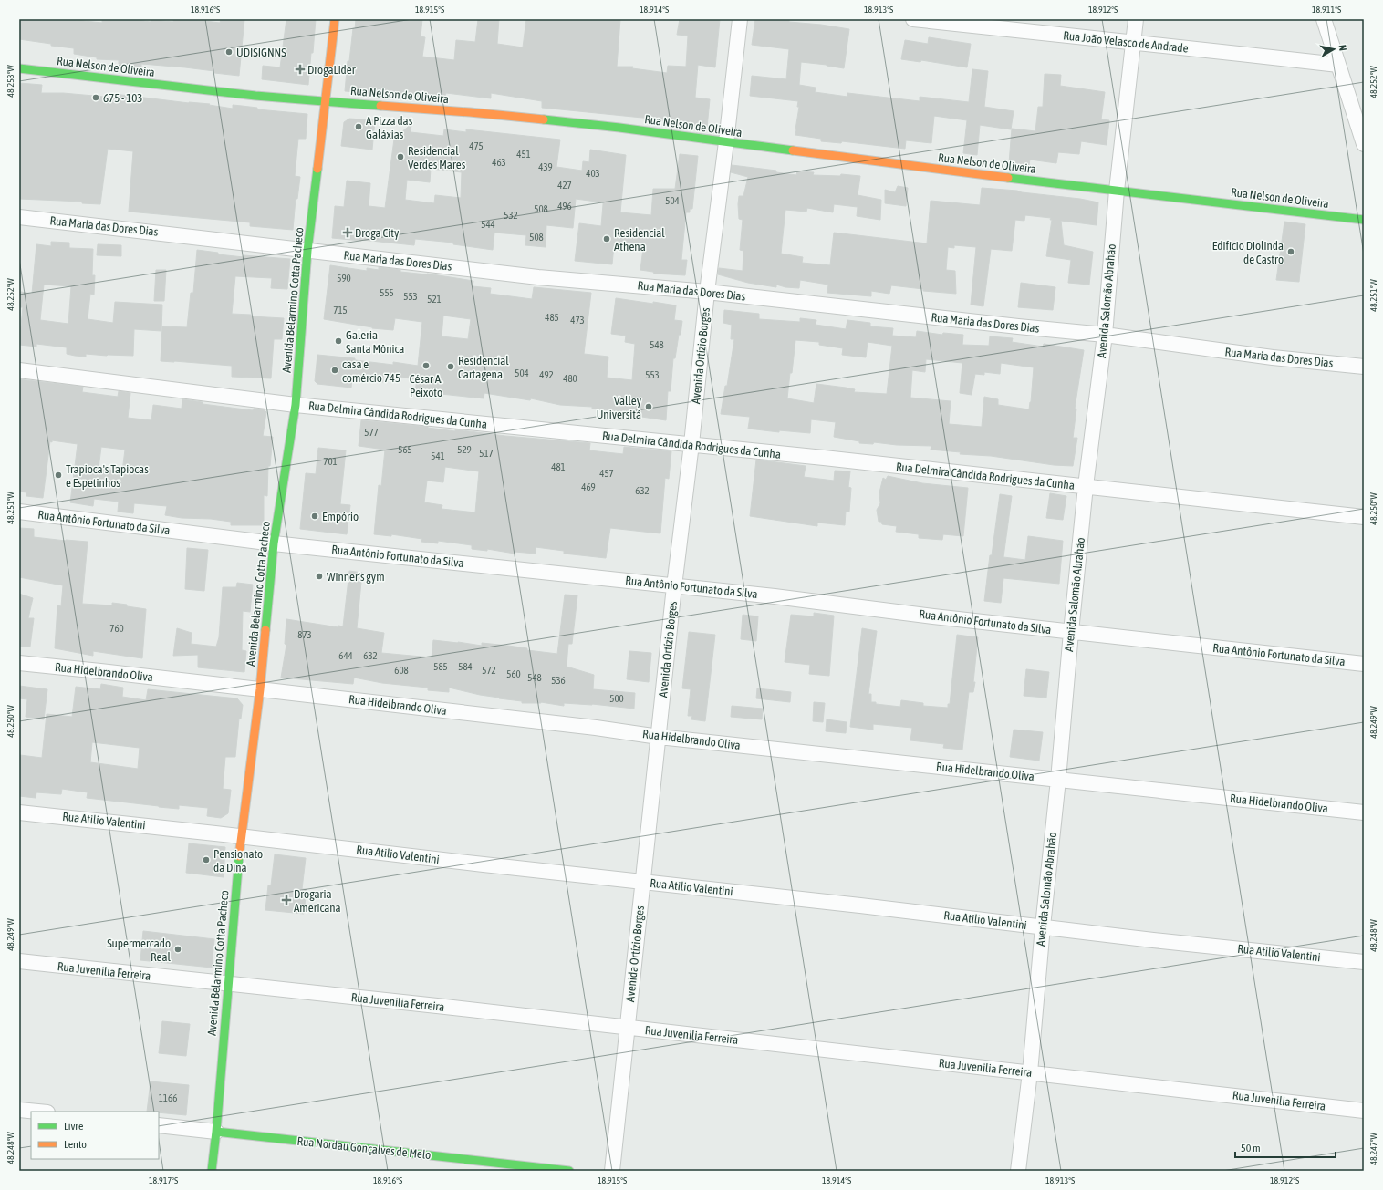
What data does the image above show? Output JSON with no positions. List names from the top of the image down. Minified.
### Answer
{"streets":{"street":["Rua João Velasco de Andrade","Rua Nelson de Oliveira","Rua Maria das Dores Dias","Avenida Belarmino Cotta Pacheco","Avenida Salomão Abrahão","Avenida Ortízio Borges","Rua Delmira Cândida Rodrigues da Cunha","Rua Antônio Fortunato da Silva","Rua Hidelbrando Oliva","Rua Atilio Valentini","Rua Juvenilia Ferreira","Rua Nordau Gonçalves de Melo"]},"crossings":[["Rua João Velasco de Andrade","Avenida Salomão Abrahão"],["Rua Nelson de Oliveira","Avenida Belarmino Cotta Pacheco"],["Rua Nelson de Oliveira","Avenida Salomão Abrahão"],["Rua Nelson de Oliveira","Avenida Ortízio Borges"],["Rua Maria das Dores Dias","Avenida Belarmino Cotta Pacheco"],["Rua Maria das Dores Dias","Avenida Salomão Abrahão"],["Rua Maria das Dores Dias","Avenida Ortízio Borges"],["Avenida Belarmino Cotta Pacheco","Rua Delmira Cândida Rodrigues da Cunha"],["Avenida Belarmino Cotta Pacheco","Rua Antônio Fortunato da Silva"],["Avenida Belarmino Cotta Pacheco","Rua Hidelbrando Oliva"],["Avenida Belarmino Cotta Pacheco","Rua Atilio Valentini"],["Avenida Belarmino Cotta Pacheco","Rua Juvenilia Ferreira"],["Avenida Belarmino Cotta Pacheco","Rua Nordau Gonçalves de Melo"],["Avenida Salomão Abrahão","Rua Delmira Cândida Rodrigues da Cunha"],["Avenida Salomão Abrahão","Rua Antônio Fortunato da Silva"],["Avenida Salomão Abrahão","Rua Hidelbrando Oliva"],["Avenida Salomão Abrahão","Rua Atilio Valentini"],["Avenida Salomão Abrahão","Rua Juvenilia Ferreira"],["Avenida Ortízio Borges","Rua Delmira Cândida Rodrigues da Cunha"],["Avenida Ortízio Borges","Rua Antônio Fortunato da Silva"],["Avenida Ortízio Borges","Rua Hidelbrando Oliva"],["Avenida Ortízio Borges","Rua Atilio Valentini"],["Avenida Ortízio Borges","Rua Juvenilia Ferreira"]],"places":{"other":["UDISIGNNS","675 - 103","A Pizza das Galáxias","Residencial Verdes Mares","Residencial Athena","Edifício Diolinda de Castro","Galeria Santa Mônica","César A. Peixoto","Residencial Cartagena","casa e comércio 745","Valley Universitá","Trapioca's Tapiocas e Espetinhos","Empório","Winner's gym","Pensionato da Diná","Supermercado Real"],"health":["DrogaLider","Droga City","Drogaria Americana"]},"house_numbers":["475","451","463","439","403","427","504","496","508","532","544","508","590","555","553","521","715","485","473","548","504","492","553","480","577","565","529","517","541","701","481","457","469","632","760","873","644","632","585","584","608","572","560","548","536","500","1166"],"legend":["Livre","Lento"],"scale_bar":"50 m","north":"right","coordinates":["18.916°S","18.915°S","18.914°S","18.913°S","18.912°S","18.911°S","48.253°W","48.252°W","48.251°W","48.250°W","48.249°W","48.248°W","48.247°W","18.917°S"]}
